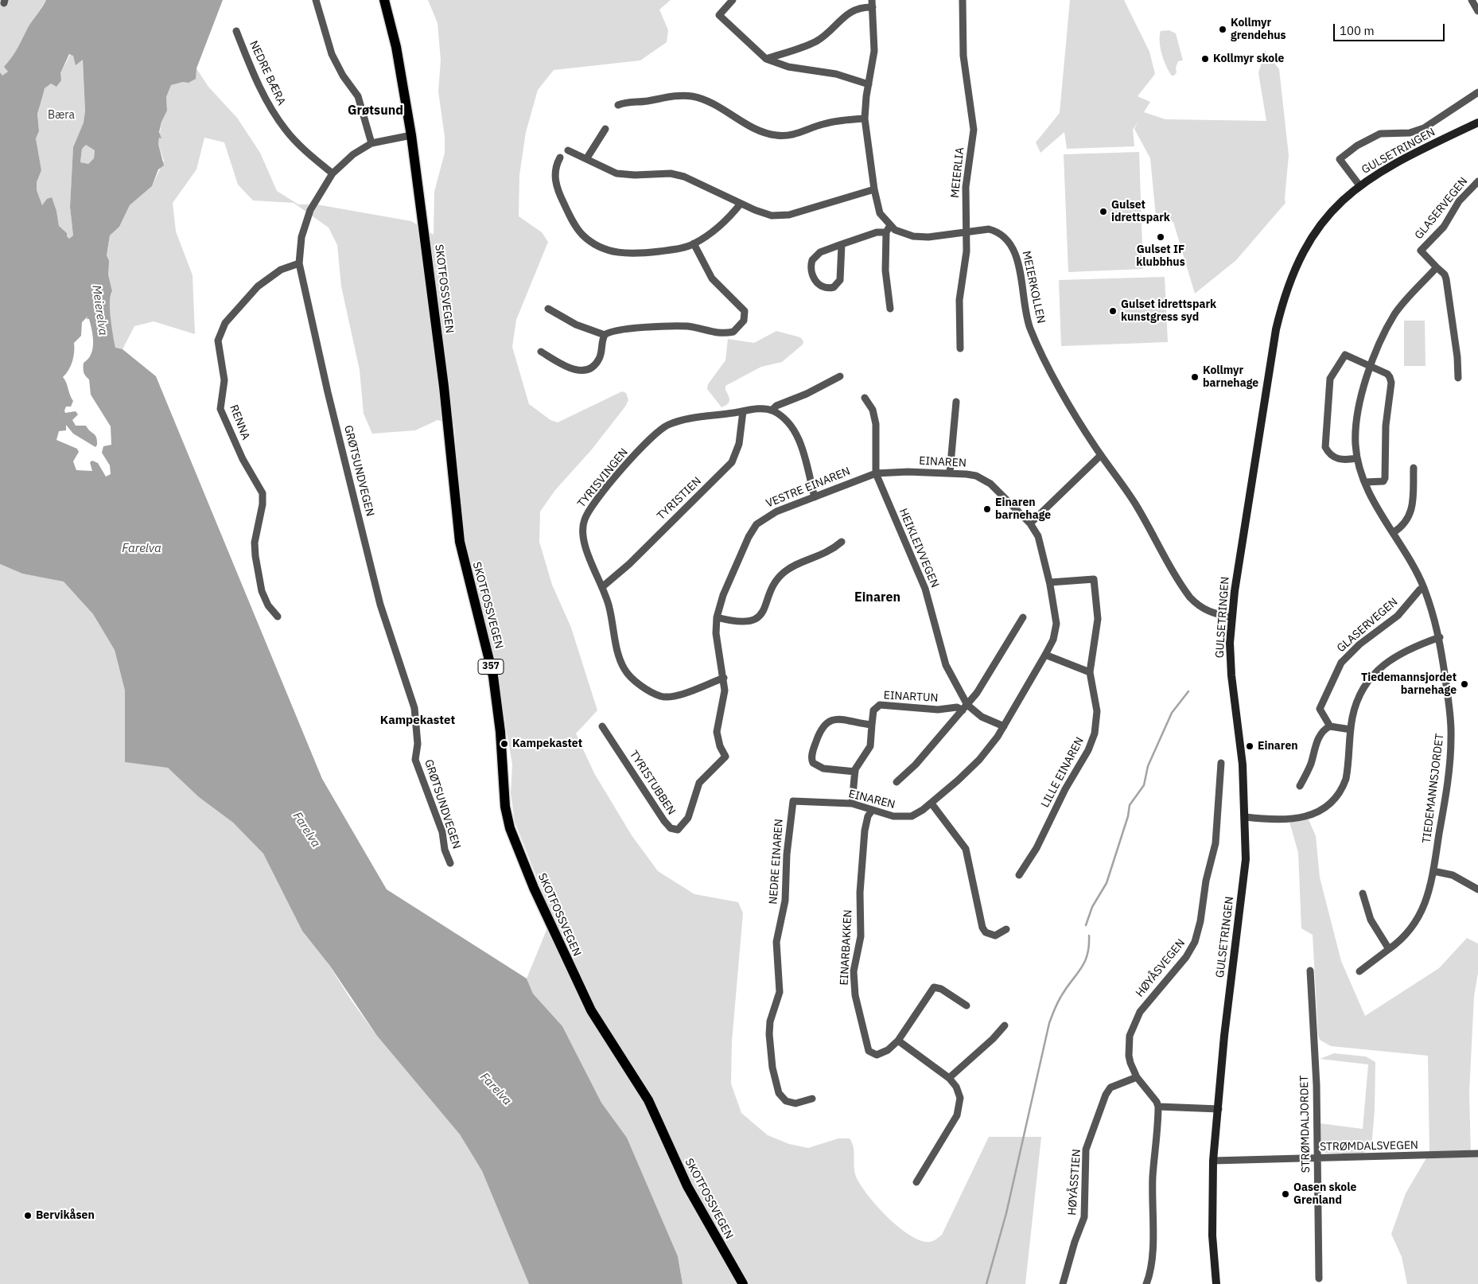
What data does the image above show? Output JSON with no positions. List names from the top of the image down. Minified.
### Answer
{"streets":{"main road":["SKOTFOSSVEGEN","357"],"street":["NEDRE BÆRA","GULSETRINGEN","MEIERLIA","GLASERVEGEN","MEIERKOLLEN","RENNA","EINAREN","GRØTSUNDVEGEN","TYRISVINGEN","VESTRE EINAREN","TYRISTIEN","HEIKLEIVVEGEN","EINARTUN","LILLE EINAREN","TYRISTUBBEN","TIEDEMANNSJORDET","NEDRE EINAREN","EINARBAKKEN","HØYÅSVEGEN","STRØMDALJORDET","STRØMDALSVEGEN","HØYÅSSTIEN"]},"crossings":[["NEDRE BÆRA","GRØTSUNDVEGEN"],["GULSETRINGEN","MEIERKOLLEN"],["GULSETRINGEN","STRØMDALSVEGEN"],["MEIERLIA","MEIERKOLLEN"],["SKOTFOSSVEGEN","GRØTSUNDVEGEN"],["RENNA","GRØTSUNDVEGEN"],["EINAREN","VESTRE EINAREN"],["EINAREN","HEIKLEIVVEGEN"],["EINAREN","EINARTUN"],["EINAREN","LILLE EINAREN"],["EINAREN","NEDRE EINAREN"],["EINAREN","EINARBAKKEN"],["TYRISVINGEN","VESTRE EINAREN"],["TYRISVINGEN","TYRISTIEN"],["VESTRE EINAREN","HEIKLEIVVEGEN"],["VESTRE EINAREN","TYRISTUBBEN"],["HEIKLEIVVEGEN","EINARTUN"],["HØYÅSVEGEN","HØYÅSSTIEN"],["STRØMDALJORDET","STRØMDALSVEGEN"]],"districts":["Grøtsund","Einaren","Kampekastet"],"water":["Meierelva","Farelva"],"parks":["Bæra"],"places":["Kollmyr grendehus","Kollmyr skole","Gulset idrettspark","Gulset IF klubbhus","Gulset idrettspark kunstgress syd","Kollmyr barnehage","Einaren barnehage","Tiedemannsjordet barnehage","Kampekastet","Einaren","Oasen skole Grenland","Bervikåsen"],"scale_bar":"100 m"}
